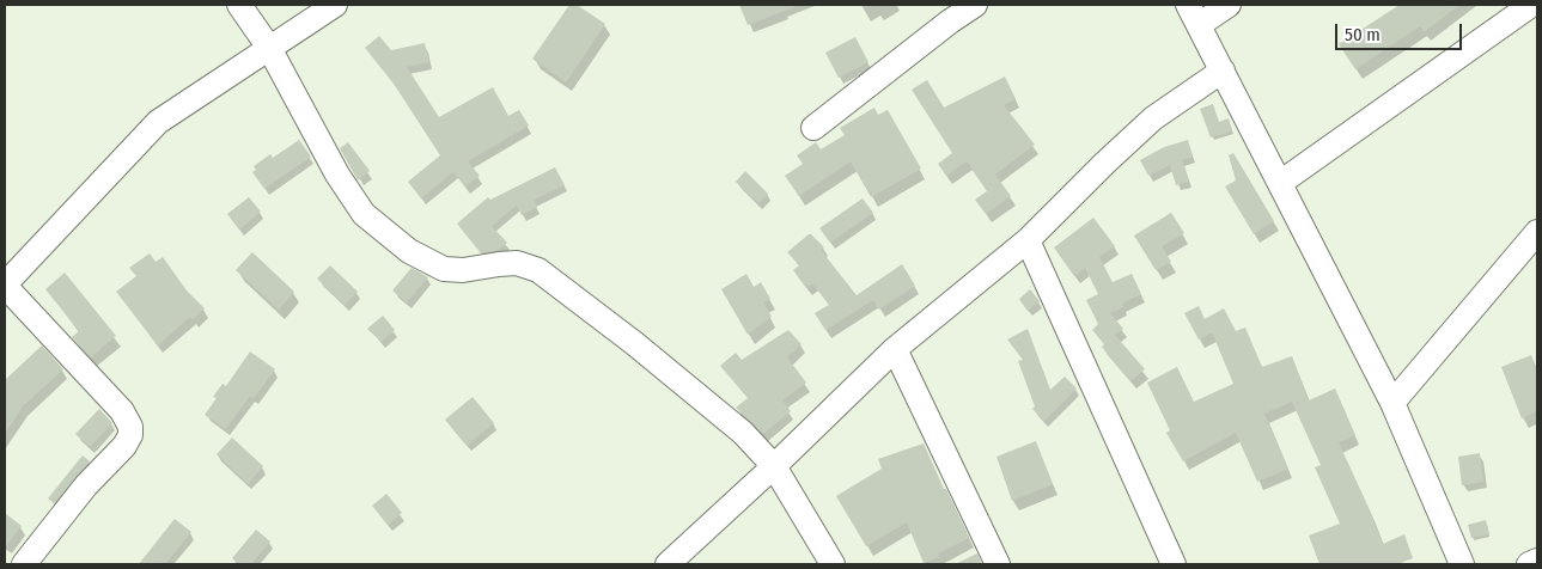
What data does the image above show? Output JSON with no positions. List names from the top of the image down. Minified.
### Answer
{"scale_bar":"50 m"}
